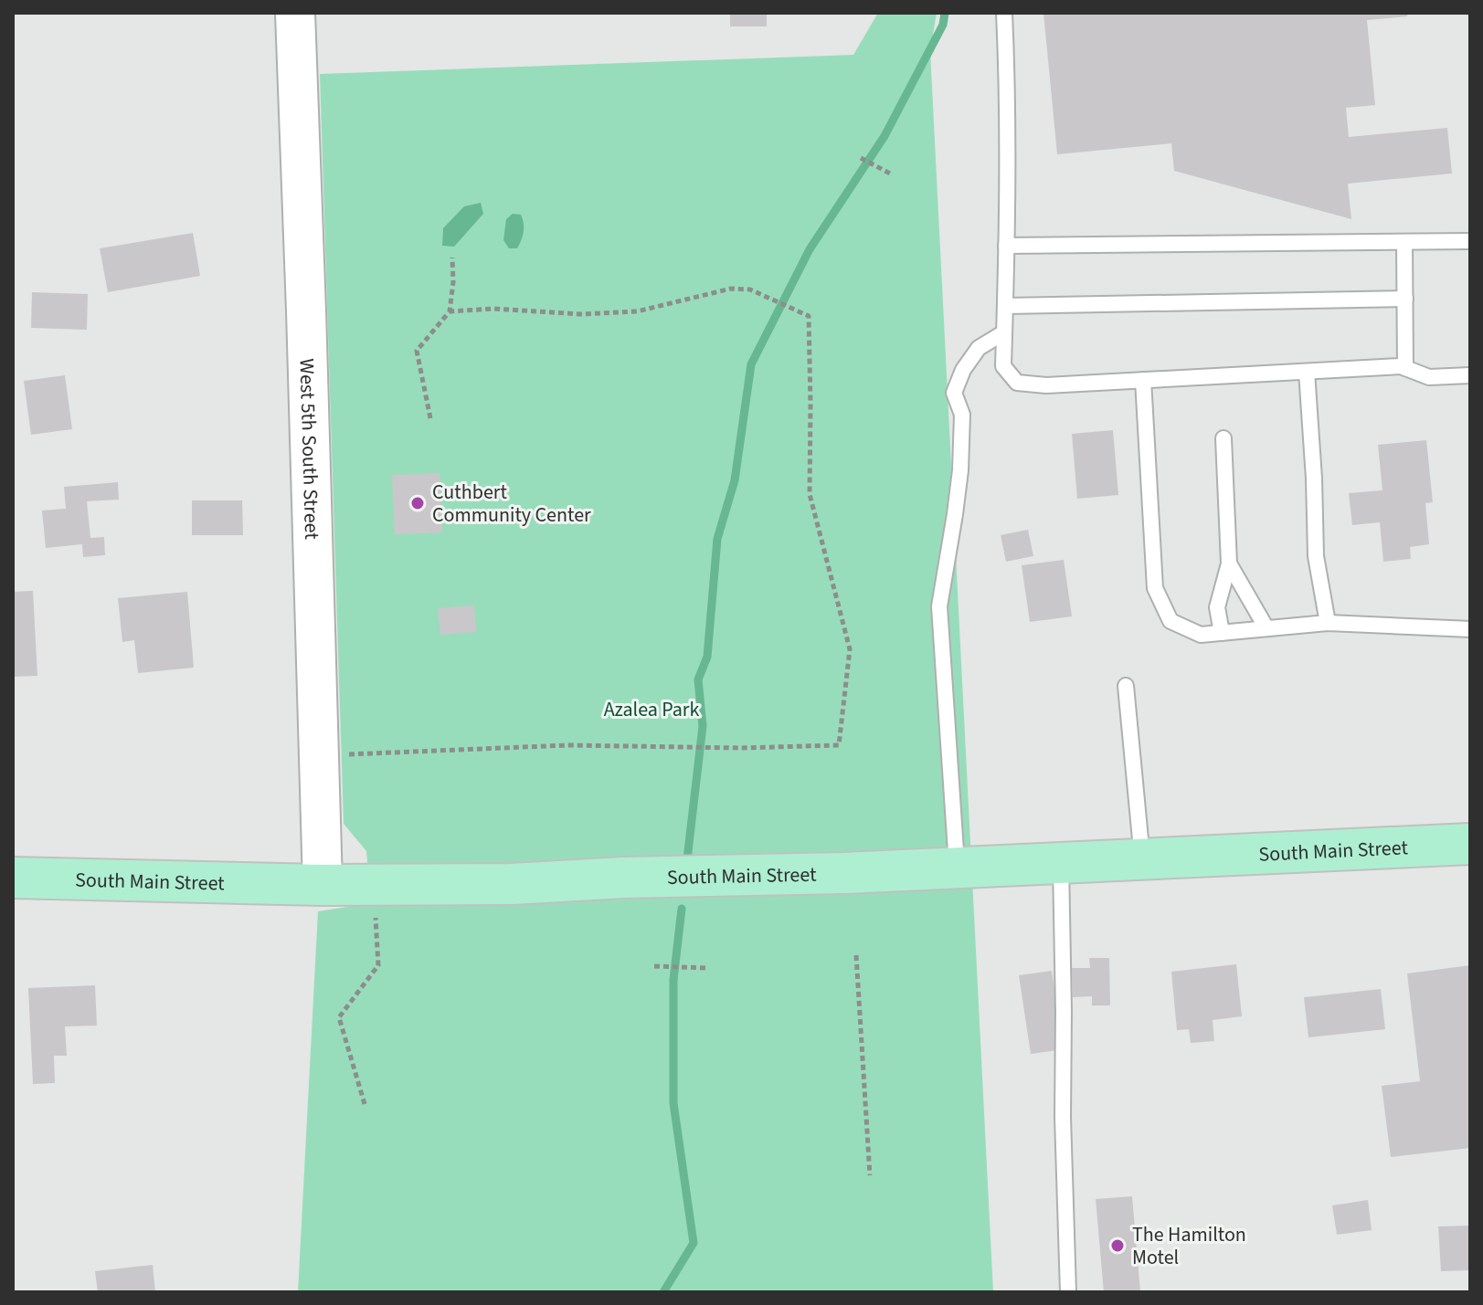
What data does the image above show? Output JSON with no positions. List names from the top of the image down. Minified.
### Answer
{"streets":{"main road":["South Main Street"],"street":["West 5th South Street"]},"crossings":[["West 5th South Street","South Main Street"]],"parks":["Azalea Park"],"places":["Cuthbert Community Center","The Hamilton Motel"]}
